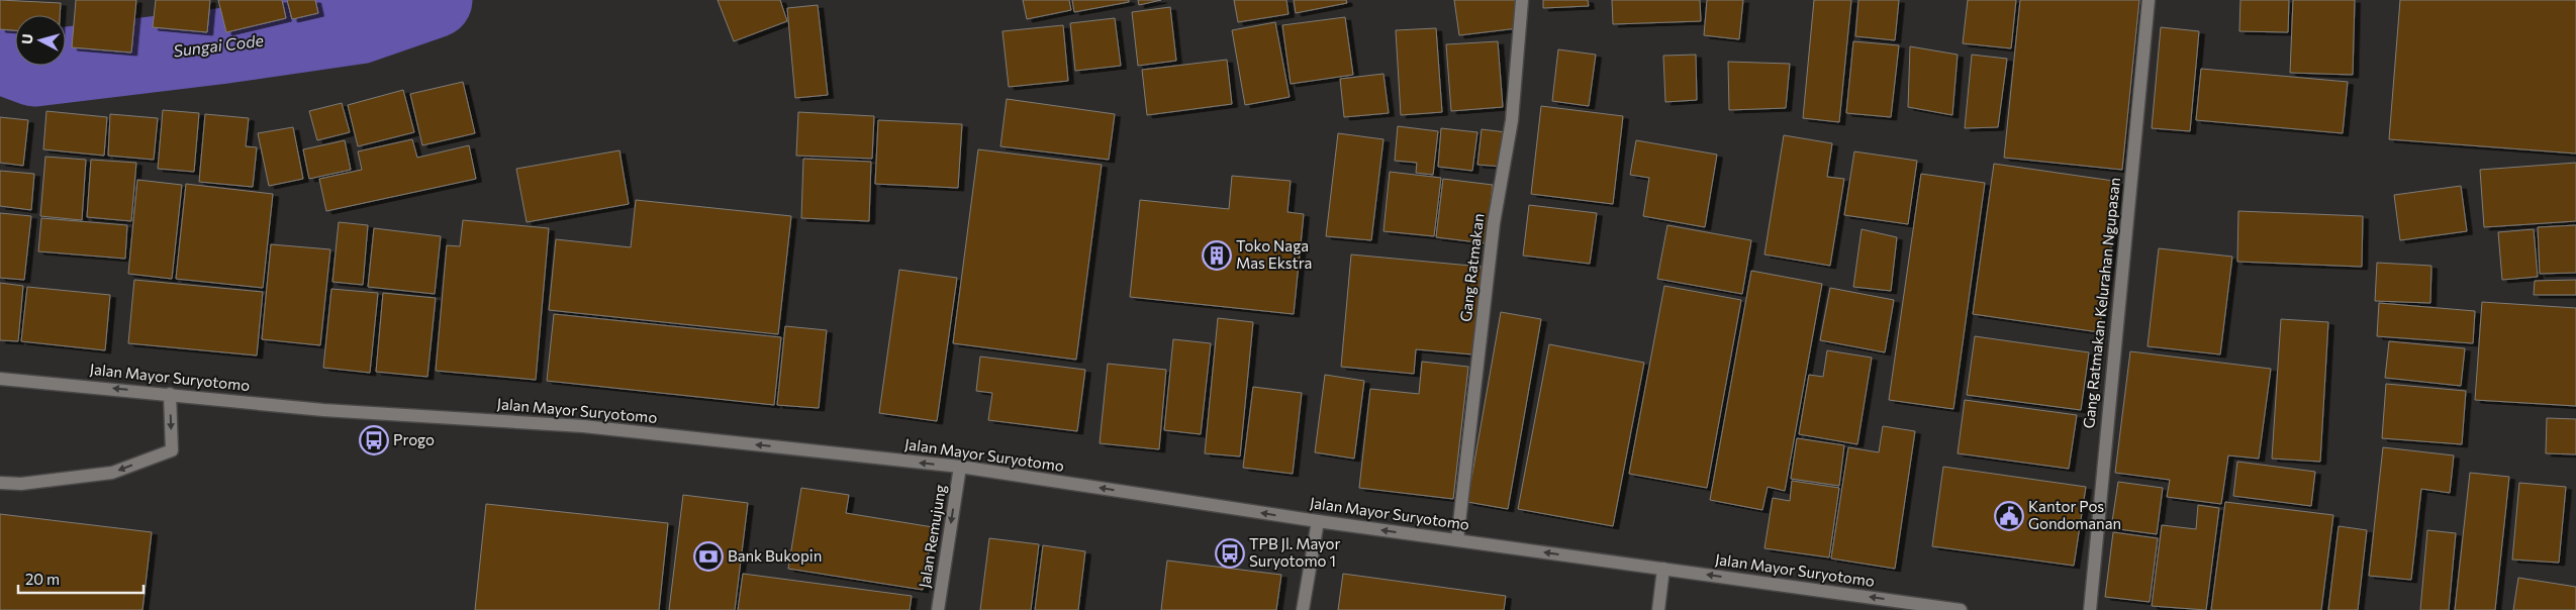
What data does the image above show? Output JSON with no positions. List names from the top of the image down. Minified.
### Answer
{"streets":{"main road":["Gang Ratmakan","Gang Ratmakan Kelurahan Ngupasan","Jalan Mayor Suryotomo","Jalan Remujung"]},"crossings":[["Gang Ratmakan","Jalan Mayor Suryotomo"],["Jalan Mayor Suryotomo","Jalan Remujung"]],"one_way":["Jalan Mayor Suryotomo","Jalan Remujung"],"water":["Sungai Code"],"places":{"building":["Toko Naga Mas Ekstra"],"bus stop":["Progo","TPB Jl. Mayor Suryotomo 1"],"public building":["Kantor Pos Gondomanan"],"bank":["Bank Bukopin"]},"scale_bar":"20 m","north":"left"}
